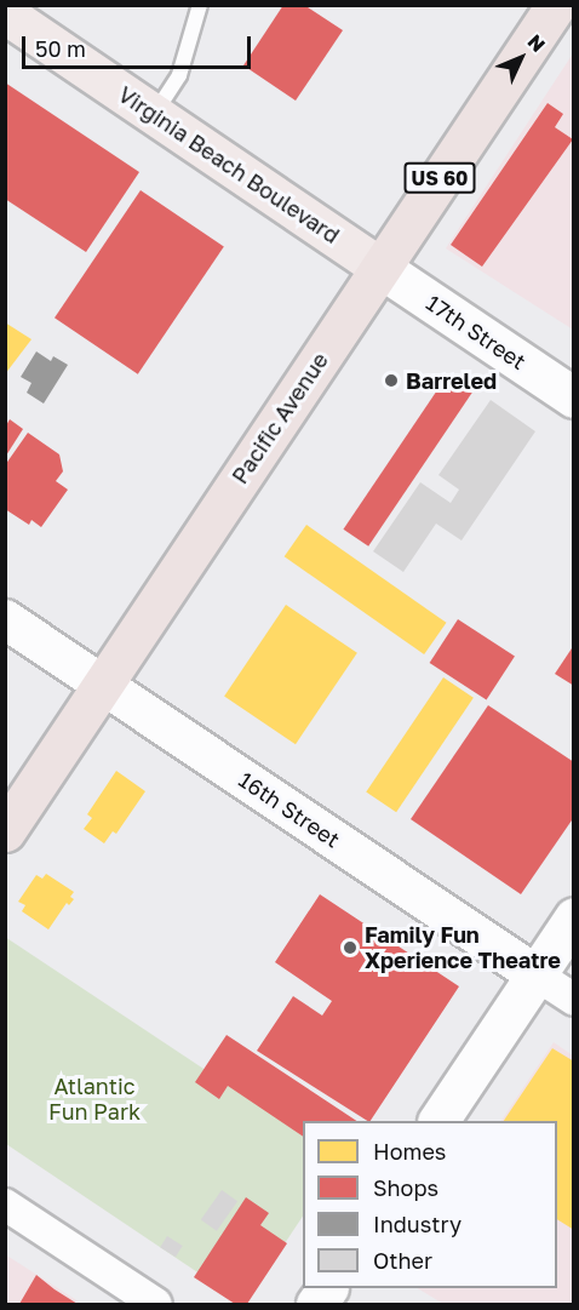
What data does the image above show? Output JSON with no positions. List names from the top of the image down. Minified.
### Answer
{"streets":{"highway":["US 60","Pacific Avenue"],"main road":["Virginia Beach Boulevard","17th Street"],"street":["16th Street"]},"crossings":[["Virginia Beach Boulevard","17th Street"],["Virginia Beach Boulevard","Pacific Avenue"],["17th Street","Pacific Avenue"],["Pacific Avenue","16th Street"]],"parks":["Atlantic Fun Park"],"places":["Barreled","Family Fun Xperience Theatre"],"legend":["Homes","Shops","Industry","Other"],"scale_bar":"50 m","north":"top right"}
